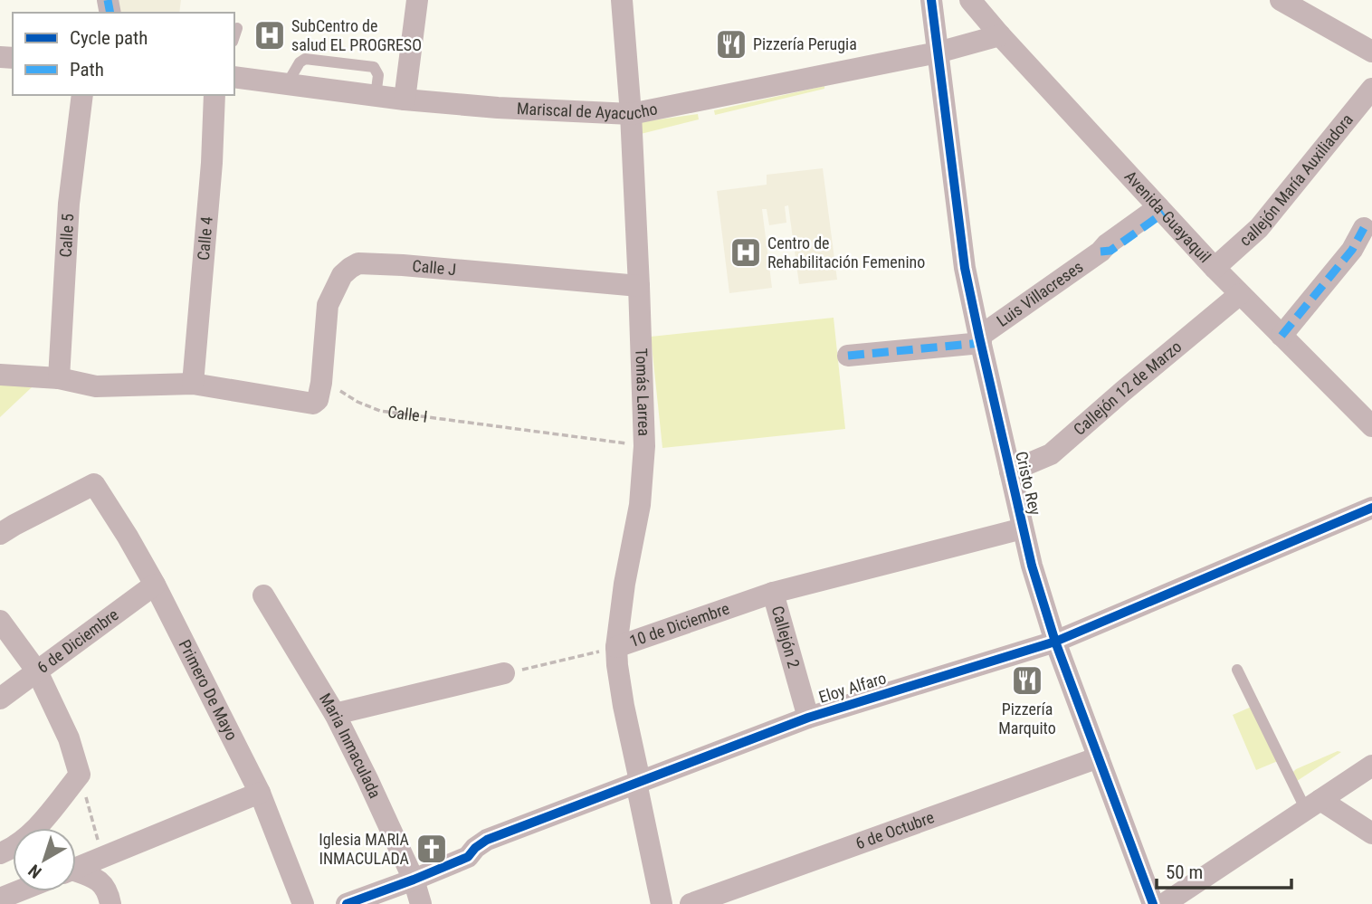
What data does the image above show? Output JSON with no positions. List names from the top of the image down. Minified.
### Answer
{"streets":{"street":["Mariscal de Ayacucho","callejón María Auxiliadora","Avenida Guayaquil","Calle 5","Calle 4","Calle J","Luis Villacreses","Callejón 12 de Marzo","Tomás Larrea","Cristo Rey","10 de Diciembre","Callejón 2","6 de Diciembre","Eloy Alfaro","Primero De Mayo","Maria Inmaculada","6 de Octubre"],"path":["Calle I"]},"crossings":[["Mariscal de Ayacucho","Avenida Guayaquil"],["Mariscal de Ayacucho","Tomás Larrea"],["Mariscal de Ayacucho","Cristo Rey"],["callejón María Auxiliadora","Avenida Guayaquil"],["Avenida Guayaquil","Luis Villacreses"],["Avenida Guayaquil","Callejón 12 de Marzo"],["Calle J","Tomás Larrea"],["Calle J","Calle I"],["Luis Villacreses","Cristo Rey"],["Callejón 12 de Marzo","Cristo Rey"],["Tomás Larrea","Calle I"],["Tomás Larrea","10 de Diciembre"],["Tomás Larrea","Eloy Alfaro"],["Cristo Rey","10 de Diciembre"],["Cristo Rey","Eloy Alfaro"],["Cristo Rey","6 de Octubre"],["10 de Diciembre","Callejón 2"],["Callejón 2","Eloy Alfaro"],["6 de Diciembre","Primero De Mayo"],["Eloy Alfaro","Maria Inmaculada"]],"places":{"hospital":["SubCentro de salud EL PROGRESO","Centro de Rehabilitación Femenino"],"restaurant":["Pizzería Perugia","Pizzería Marquito"],"church":["Iglesia MARIA INMACULADA"]},"legend":["Cycle path","Path"],"scale_bar":"50 m","north":"bottom left"}
